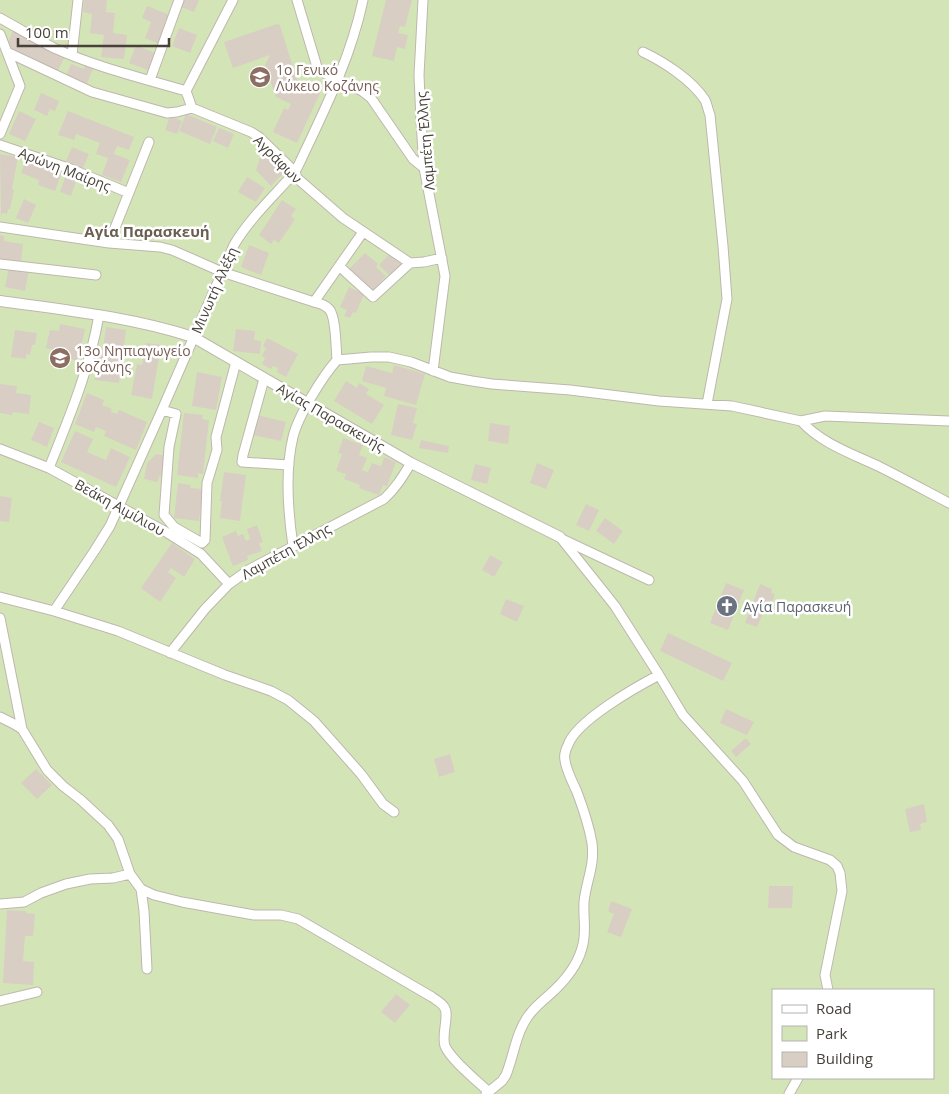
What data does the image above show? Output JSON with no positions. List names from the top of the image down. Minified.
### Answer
{"streets":{"street":["Λαμπέτη Έλλης","Αγράφων","Αρώνη Μαίρης","Μινωτή Αλέξη","Αγίας Παρασκευής","Βεάκη Αιμίλιου"]},"crossings":[["Λαμπέτη Έλλης","Αγίας Παρασκευής"],["Λαμπέτη Έλλης","Βεάκη Αιμίλιου"],["Αγράφων","Μινωτή Αλέξη"],["Μινωτή Αλέξη","Αγίας Παρασκευής"],["Μινωτή Αλέξη","Βεάκη Αιμίλιου"]],"districts":["Αγία Παρασκευή"],"places":{"school or university":["1ο Γενικό Λύκειο Κοζάνης","13ο Νηπιαγωγείο Κοζάνης"],"church":["Αγία Παρασκευή"]},"legend":["Road","Park","Building"],"scale_bar":"100 m"}
